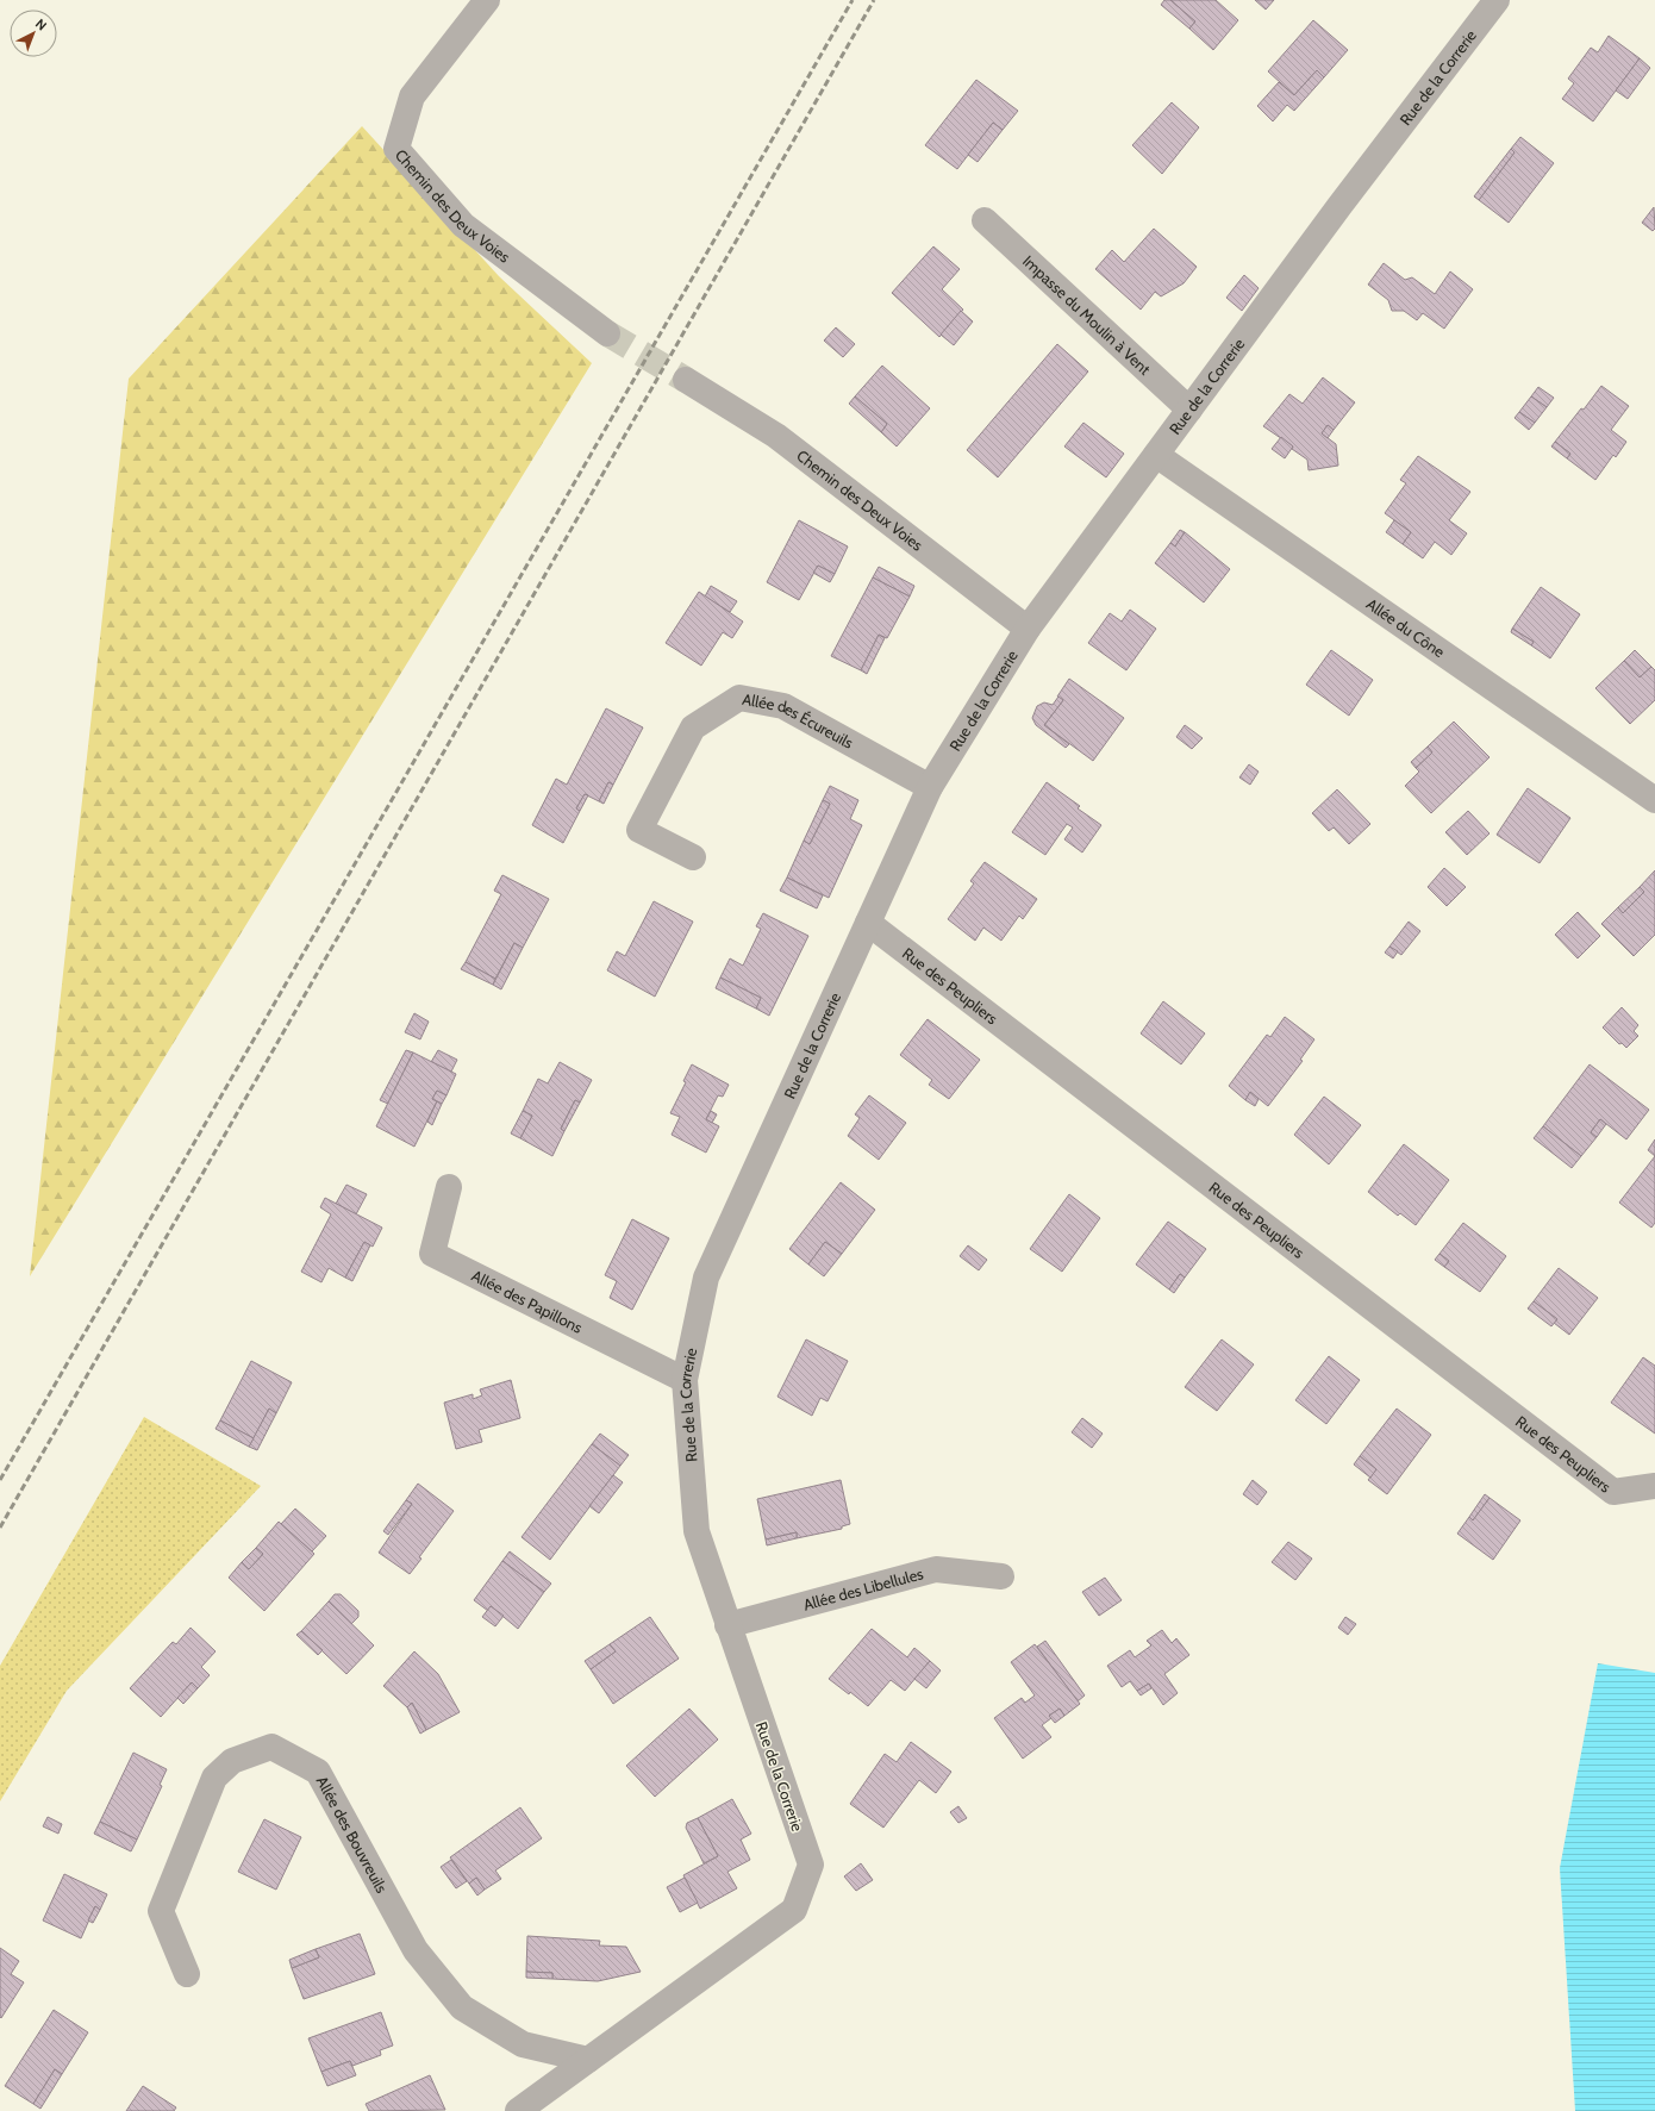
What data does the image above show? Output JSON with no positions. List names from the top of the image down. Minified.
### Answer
{"streets":{"street":["Rue de la Correrie","Chemin des Deux Voies","Impasse du Moulin à Vent","Allée du Cône","Allée des Écureuils","Rue des Peupliers","Allée des Papillons","Allée des Libellules","Allée des Bouvreuils"]},"crossings":[["Rue de la Correrie","Chemin des Deux Voies"],["Rue de la Correrie","Impasse du Moulin à Vent"],["Rue de la Correrie","Allée du Cône"],["Rue de la Correrie","Allée des Écureuils"],["Rue de la Correrie","Rue des Peupliers"],["Rue de la Correrie","Allée des Papillons"],["Rue de la Correrie","Allée des Libellules"],["Rue de la Correrie","Allée des Bouvreuils"]],"north":"top right"}
